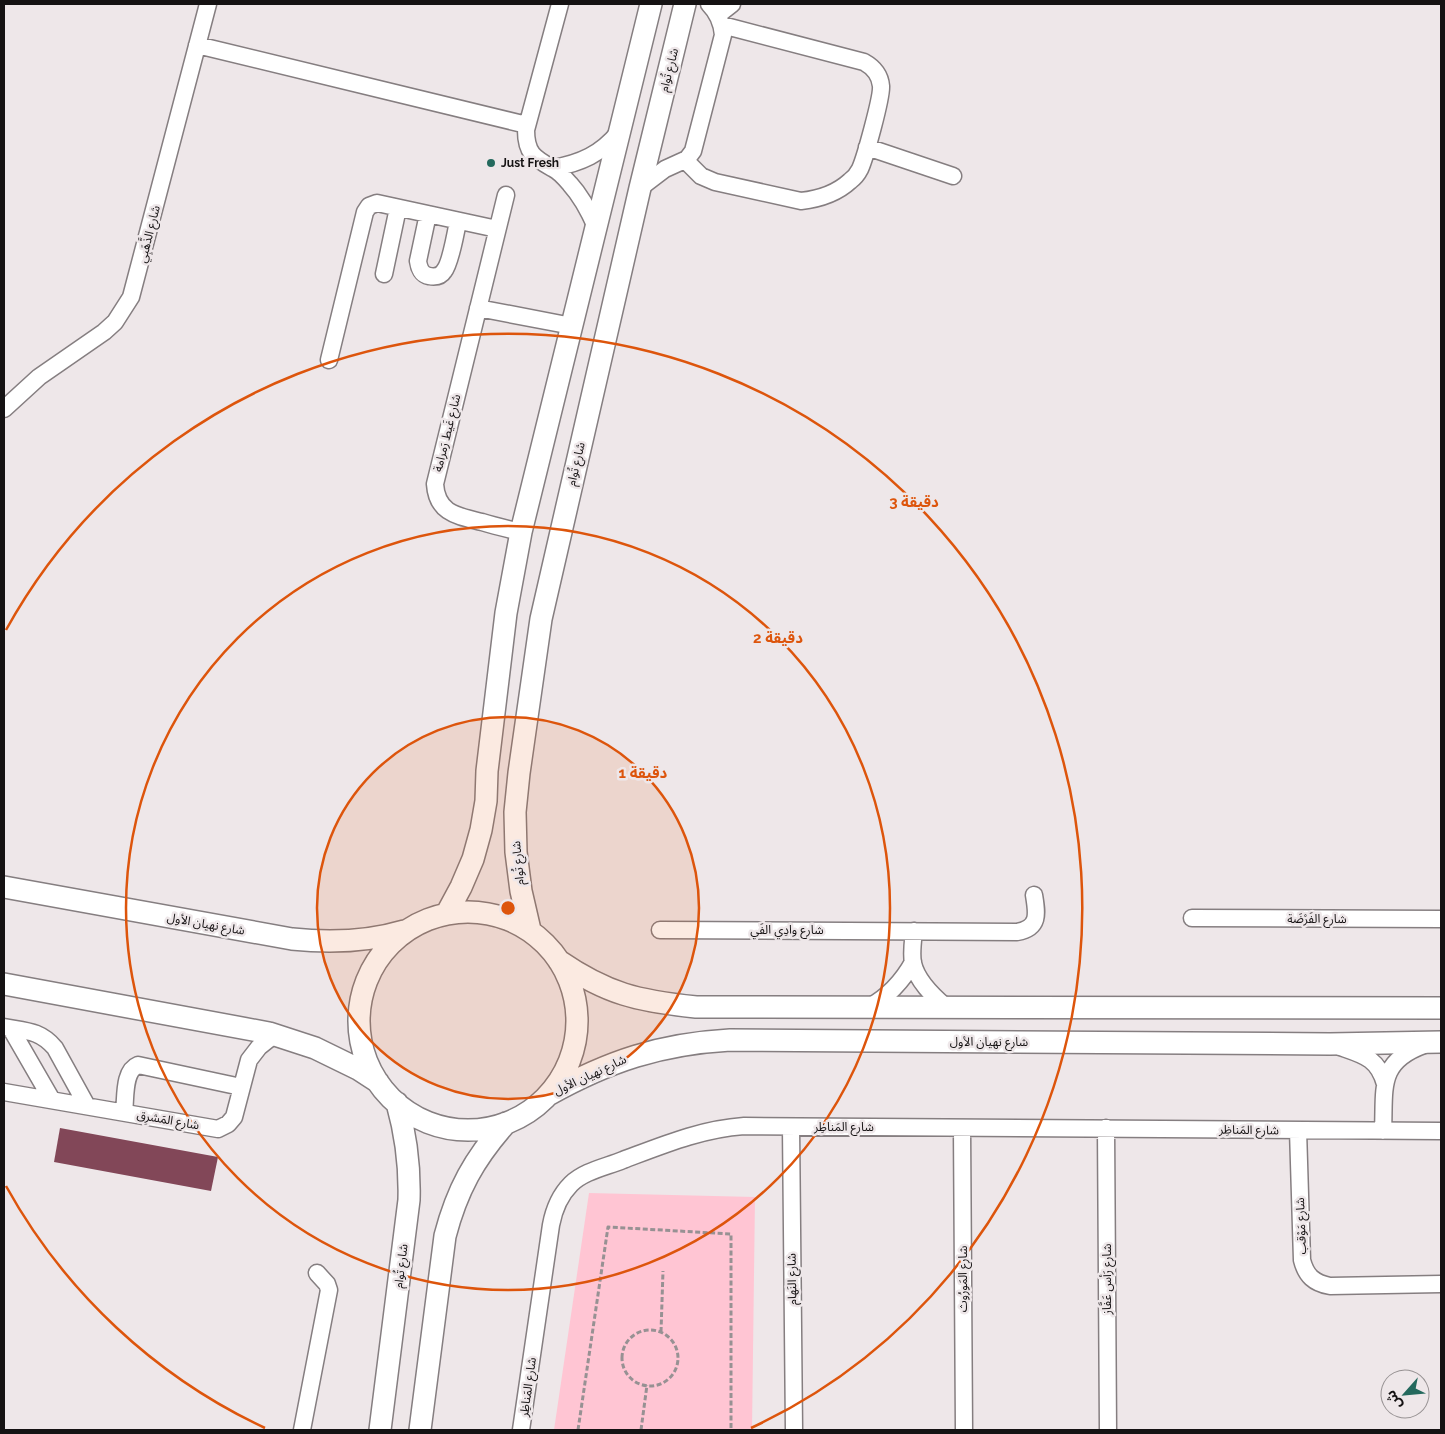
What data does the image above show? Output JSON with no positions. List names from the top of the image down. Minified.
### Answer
{"streets":{"main road":["شارع تُوام","شارع نهيان الأول"],"street":["شارع الذَّهَبِي","شارع غَيط رَمرامة","شارع الفَرْضَة","شارع وادِي الفَي","شارع المَشرِق","شارع المَناظِر","شارع مَوْقب","شارع النَهام","شارع المَورُوث","شارع رَأس عَفَّاز"]},"crossings":[["شارع المَناظِر","شارع مَوْقب"],["شارع المَناظِر","شارع النَهام"],["شارع المَناظِر","شارع المَورُوث"],["شارع المَناظِر","شارع رَأس عَفَّاز"]],"places":["Just Fresh"],"north":"bottom left","rings":["3 دقيقة","2 دقيقة","1 دقيقة"]}
